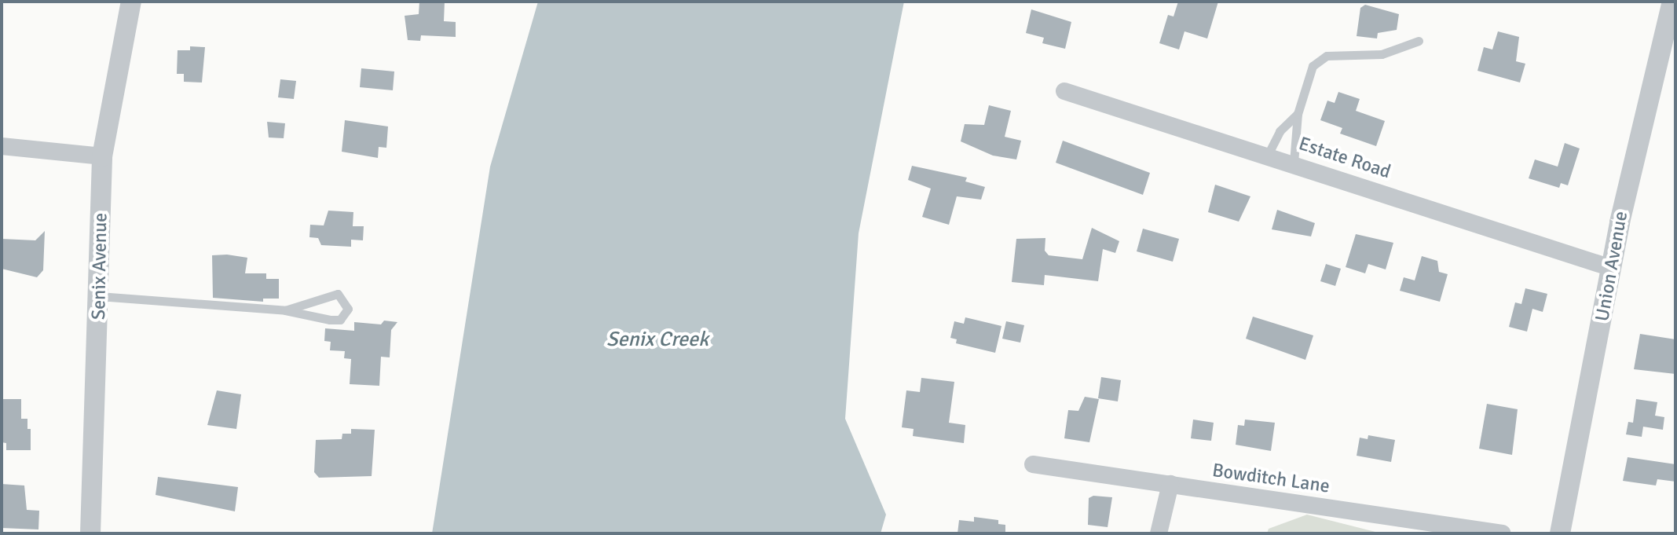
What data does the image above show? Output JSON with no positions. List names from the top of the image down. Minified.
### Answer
{"streets":{"street":["Estate Road","Senix Avenue","Union Avenue","Bowditch Lane"]},"crossings":[["Estate Road","Union Avenue"]],"water":["Senix Creek"]}
